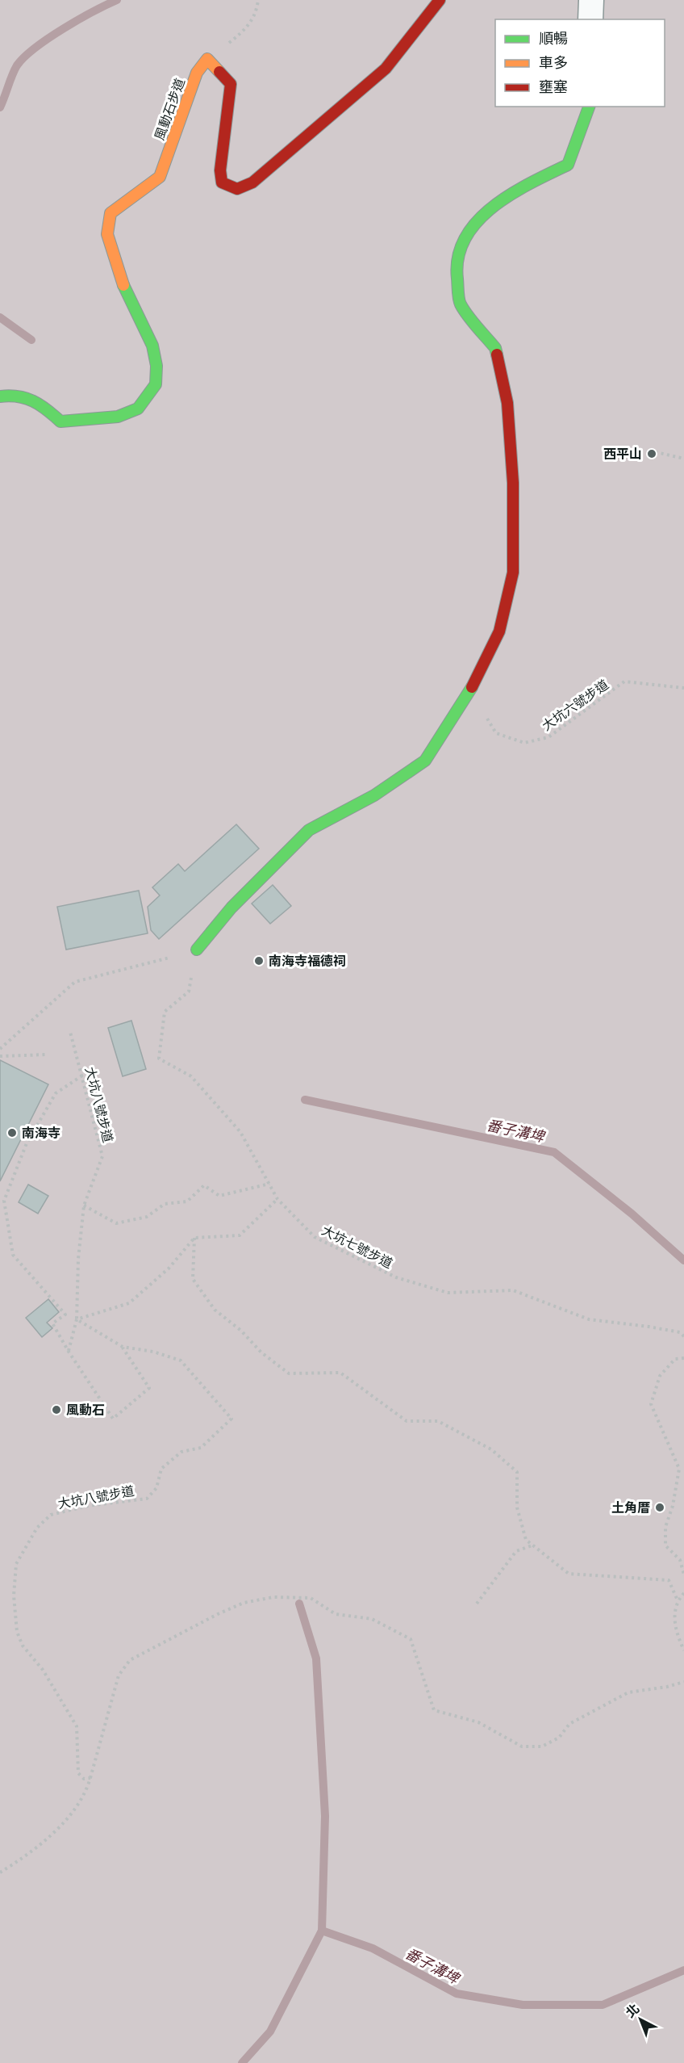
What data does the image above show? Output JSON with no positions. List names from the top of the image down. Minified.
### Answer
{"streets":{"street":["風動石步道"],"path":["大坑六號步道","大坑八號步道","大坑七號步道"]},"water":["番子溝埤"],"places":["西平山","南海寺福德祠","南海寺","風動石","土角厝"],"legend":["順暢","車多","壅塞"],"north":"top left"}
